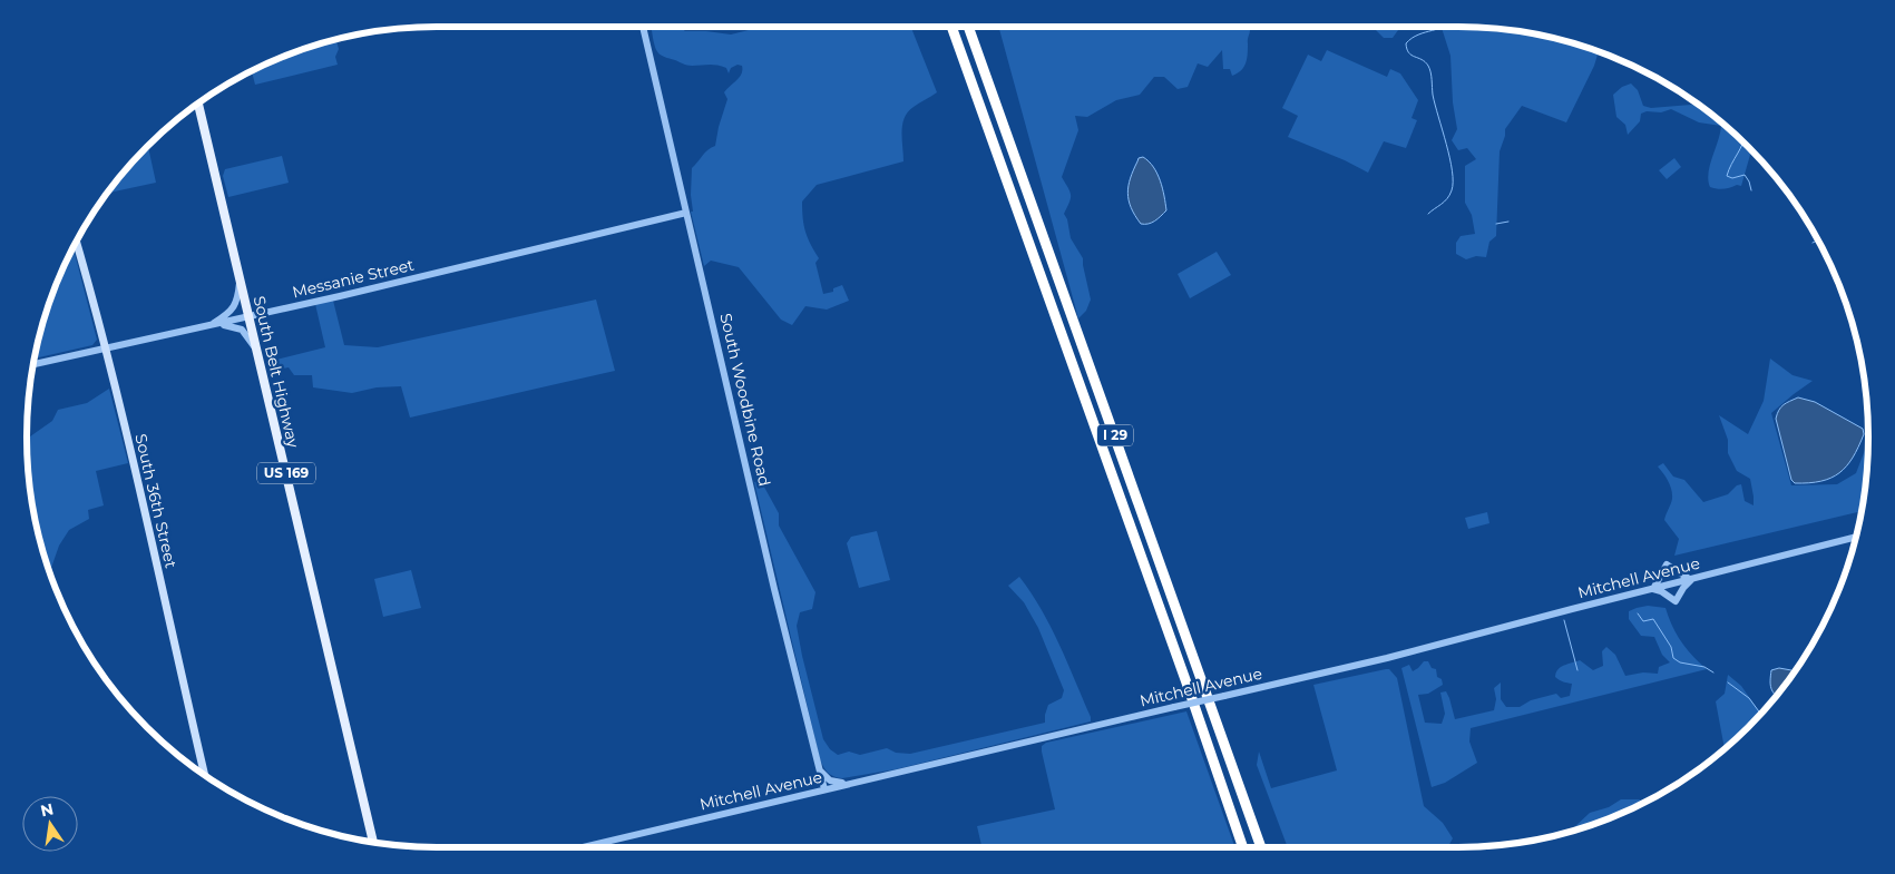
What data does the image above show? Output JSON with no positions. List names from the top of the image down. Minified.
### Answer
{"streets":{"highway":["I 29"],"main road":["South Belt Highway","US 169","South 36th Street"],"street":["Messanie Street","South Woodbine Road","Mitchell Avenue"]},"crossings":[["Messanie Street","South Belt Highway"],["Messanie Street","South Woodbine Road"],["Messanie Street","South 36th Street"],["South Woodbine Road","Mitchell Avenue"]],"north":"top"}
